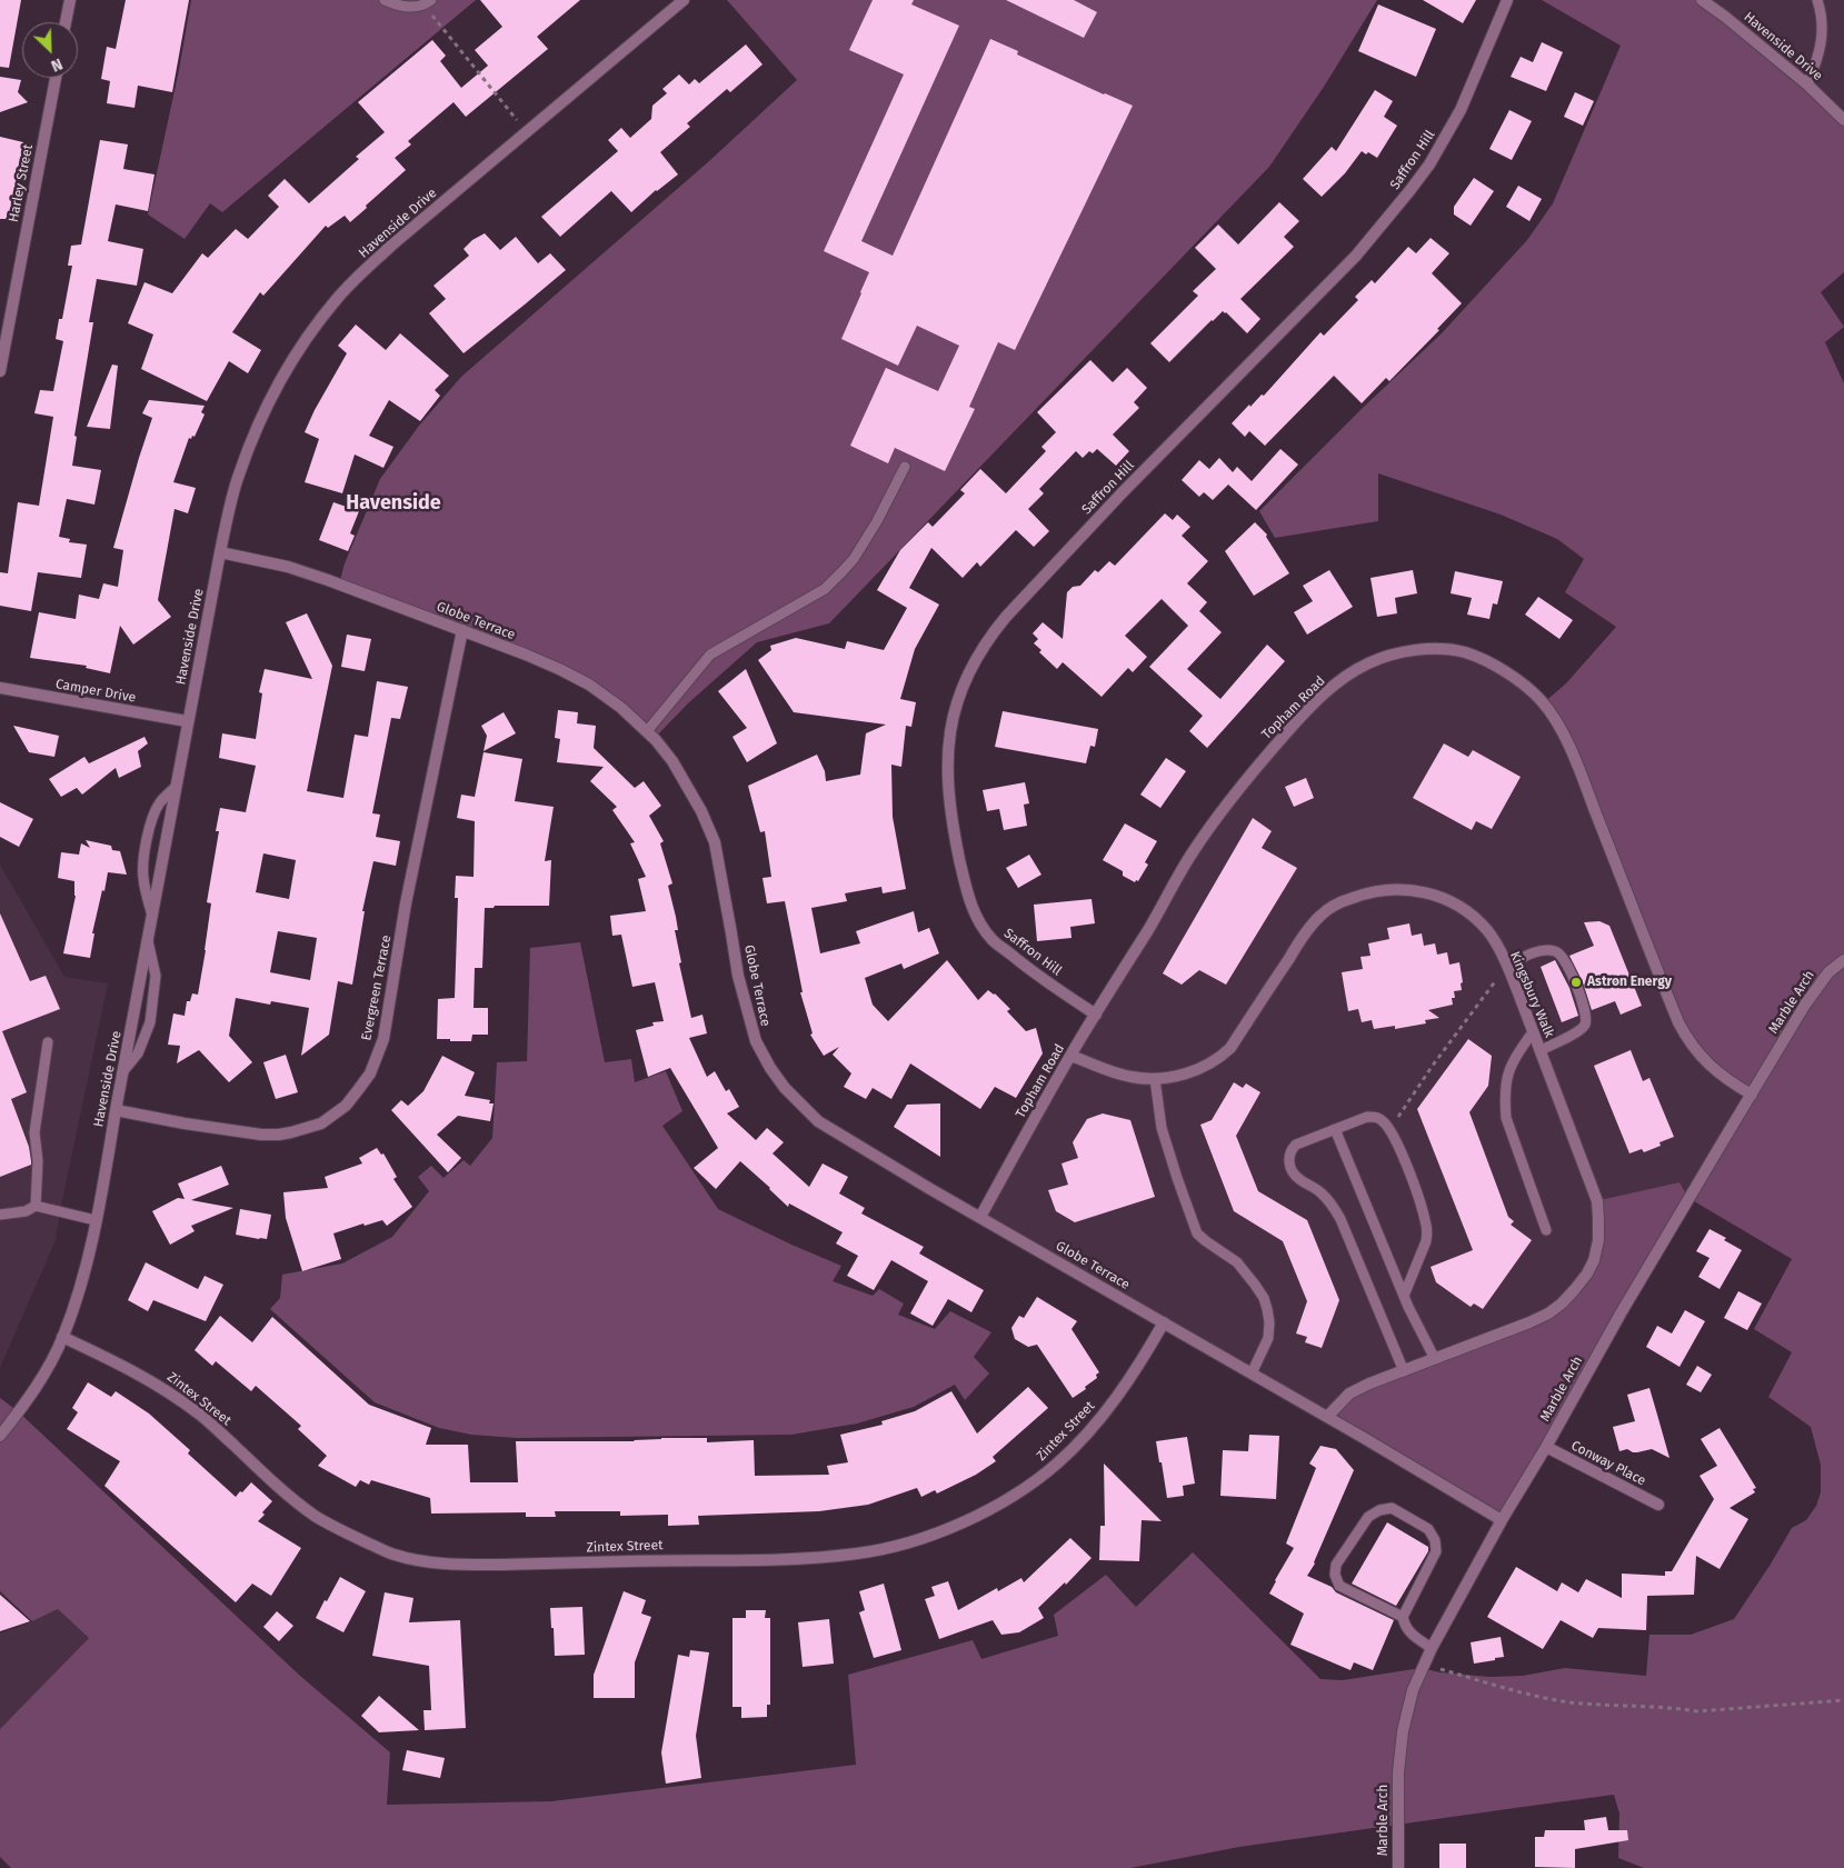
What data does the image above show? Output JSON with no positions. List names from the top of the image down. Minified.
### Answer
{"streets":{"street":["Havenside Drive","Saffron Hill","Harley Street","Globe Terrace","Camper Drive","Topham Road","Evergreen Terrace","Kingsbury Walk","Marble Arch","Zintex Street","Conway Place"]},"crossings":[["Havenside Drive","Globe Terrace"],["Havenside Drive","Camper Drive"],["Havenside Drive","Evergreen Terrace"],["Havenside Drive","Zintex Street"],["Saffron Hill","Topham Road"],["Globe Terrace","Topham Road"],["Globe Terrace","Evergreen Terrace"],["Globe Terrace","Kingsbury Walk"],["Globe Terrace","Marble Arch"],["Globe Terrace","Zintex Street"],["Topham Road","Kingsbury Walk"],["Topham Road","Marble Arch"],["Marble Arch","Conway Place"]],"districts":["Havenside"],"places":["Astron Energy"],"north":"bottom right"}
